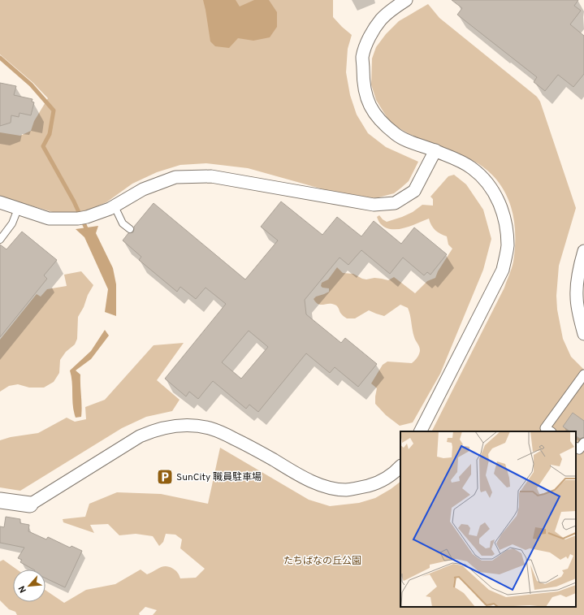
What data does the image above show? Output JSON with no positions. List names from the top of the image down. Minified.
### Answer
{"parks":["たちばなの丘公園"],"places":{"parking":["SunCity 職員駐車場"]},"north":"bottom left"}
